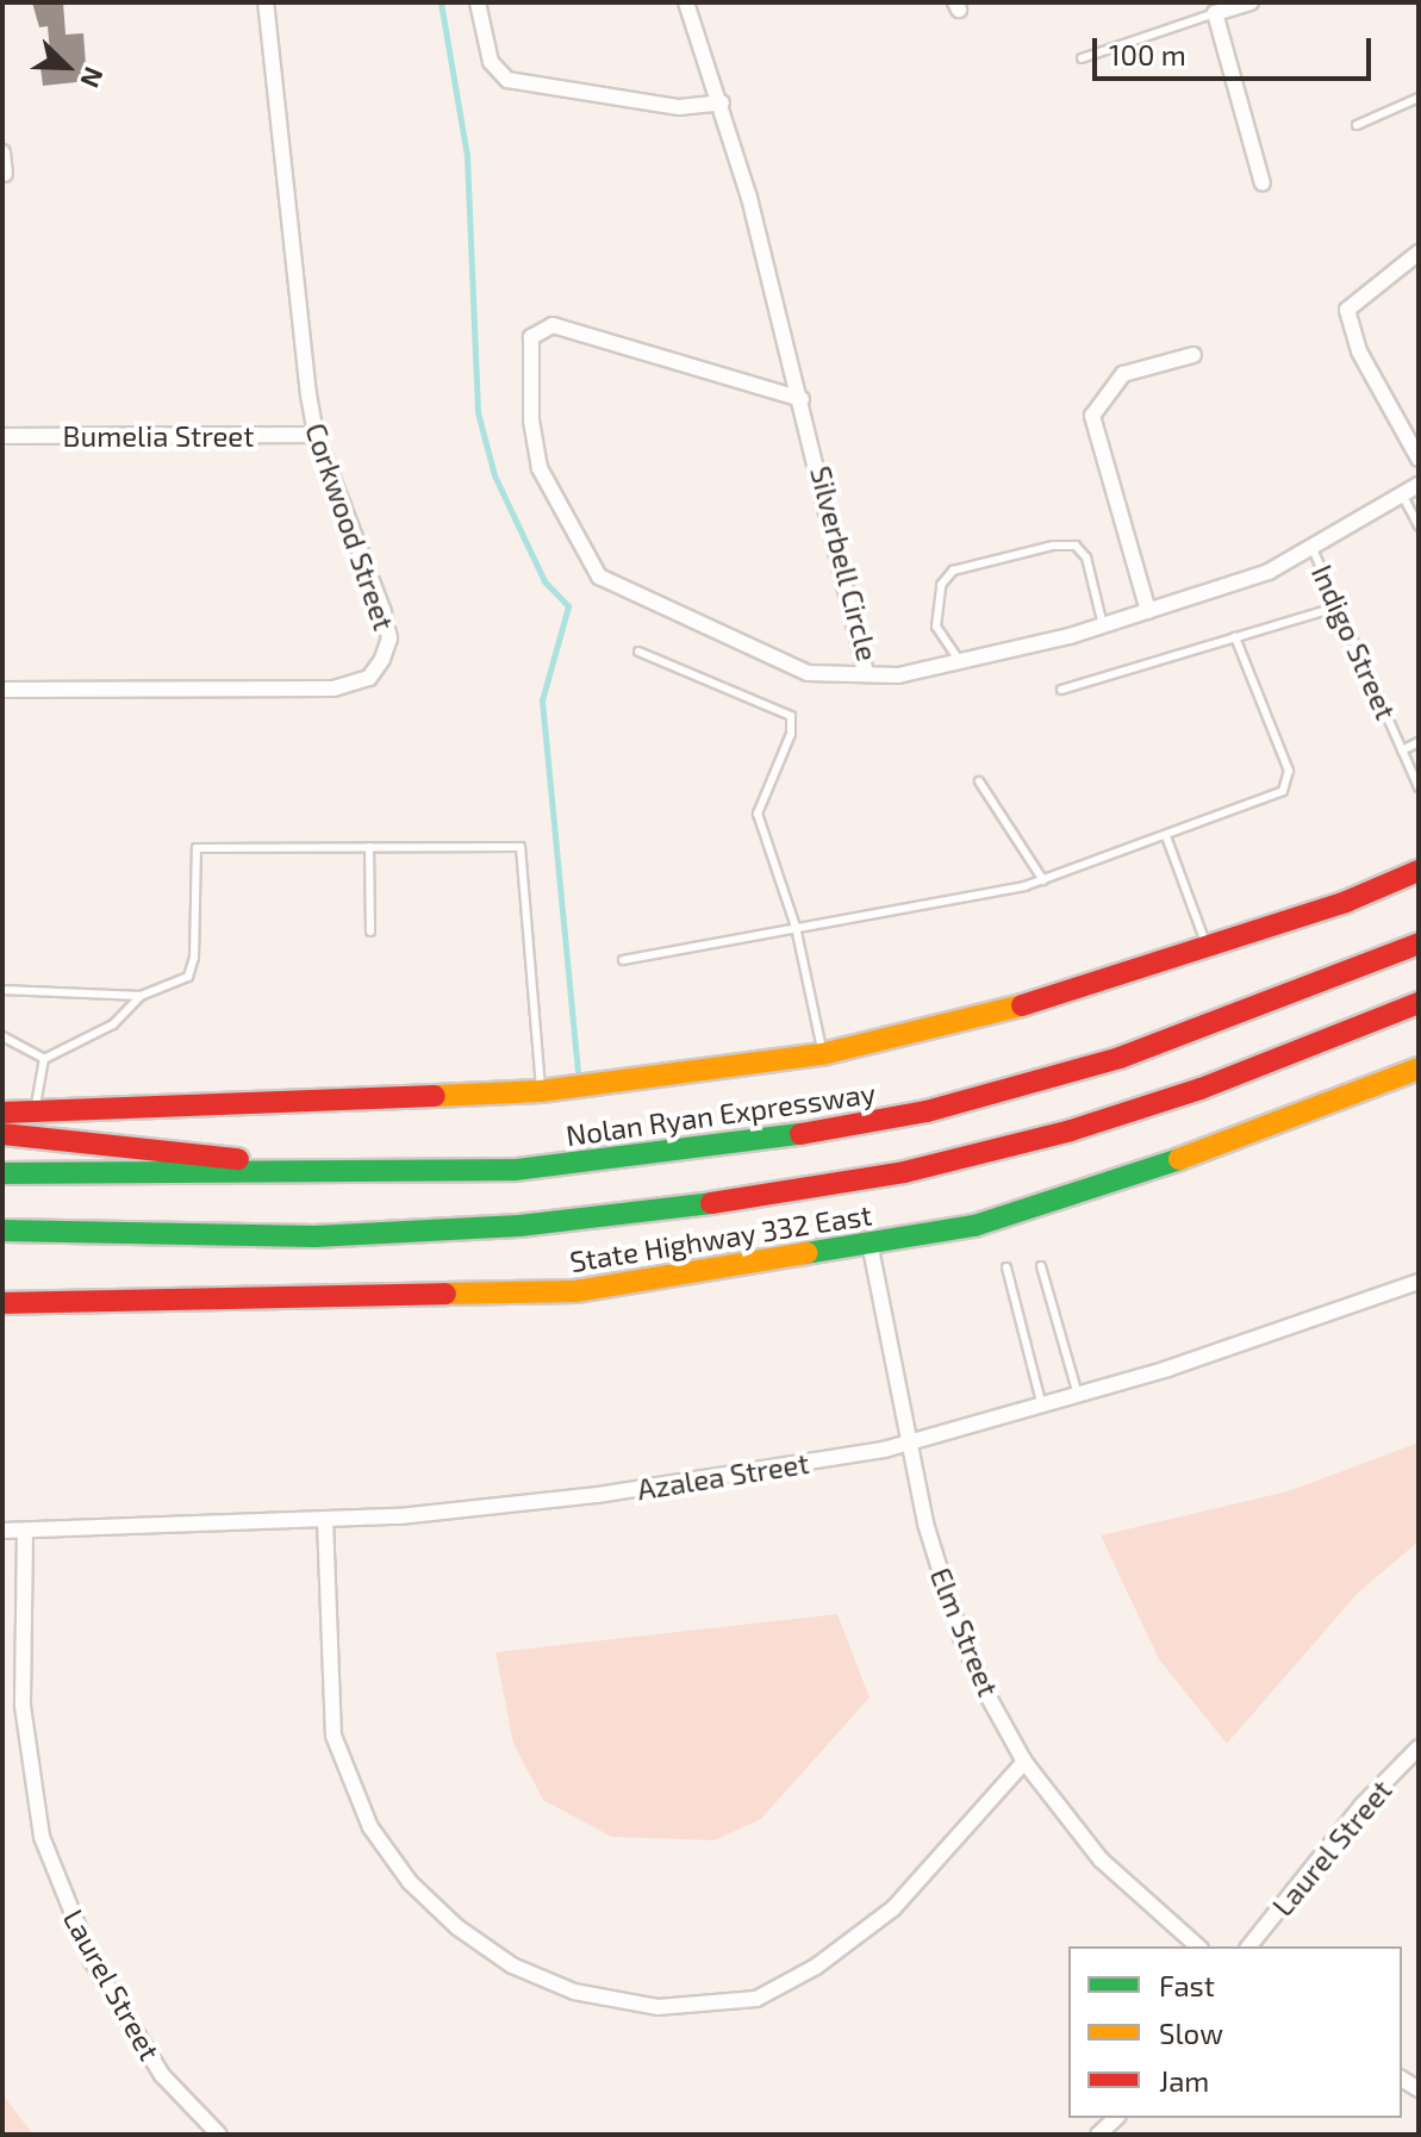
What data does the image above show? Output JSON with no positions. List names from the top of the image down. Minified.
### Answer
{"streets":{"main road":["Nolan Ryan Expressway","State Highway 332 East"],"street":["Bumelia Street","Corkwood Street","Silverbell Circle","Azalea Street","Elm Street","Laurel Street"],"lane":["Indigo Street"]},"crossings":[["Bumelia Street","Corkwood Street"],["Silverbell Circle","Indigo Street"],["State Highway 332 East","Elm Street"],["Azalea Street","Elm Street"],["Azalea Street","Laurel Street"]],"legend":["Fast","Slow","Jam"],"scale_bar":"100 m","north":"bottom right"}
